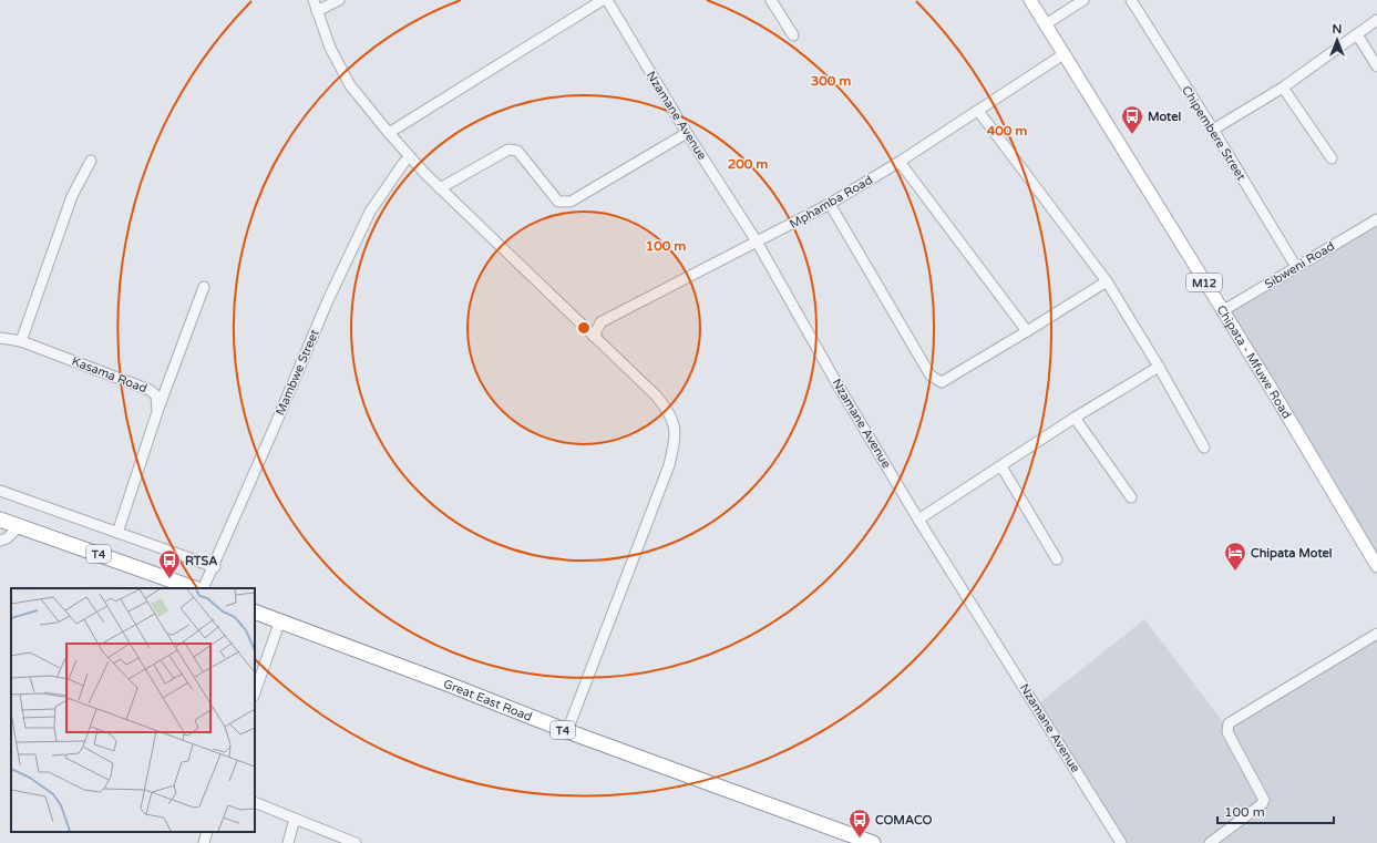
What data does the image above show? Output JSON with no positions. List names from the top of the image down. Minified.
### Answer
{"streets":{"highway":["T4","Great East Road"],"main road":["M12","Chipata - Mfuwe Road"],"street":["Nzamane Avenue","Chipembere Street","Mphamba Road","Sibweni Road","Mambwe Street","Kasama Road"]},"crossings":[["Nzamane Avenue","Mphamba Road"],["Chipembere Street","Sibweni Road"],["Mphamba Road","Chipata - Mfuwe Road"],["Sibweni Road","Chipata - Mfuwe Road"]],"places":{"bus stop":["Motel","RTSA","COMACO"],"hotel":["Chipata Motel"]},"scale_bar":"100 m","north":"top","rings":["300 m","400 m","200 m","100 m"]}
